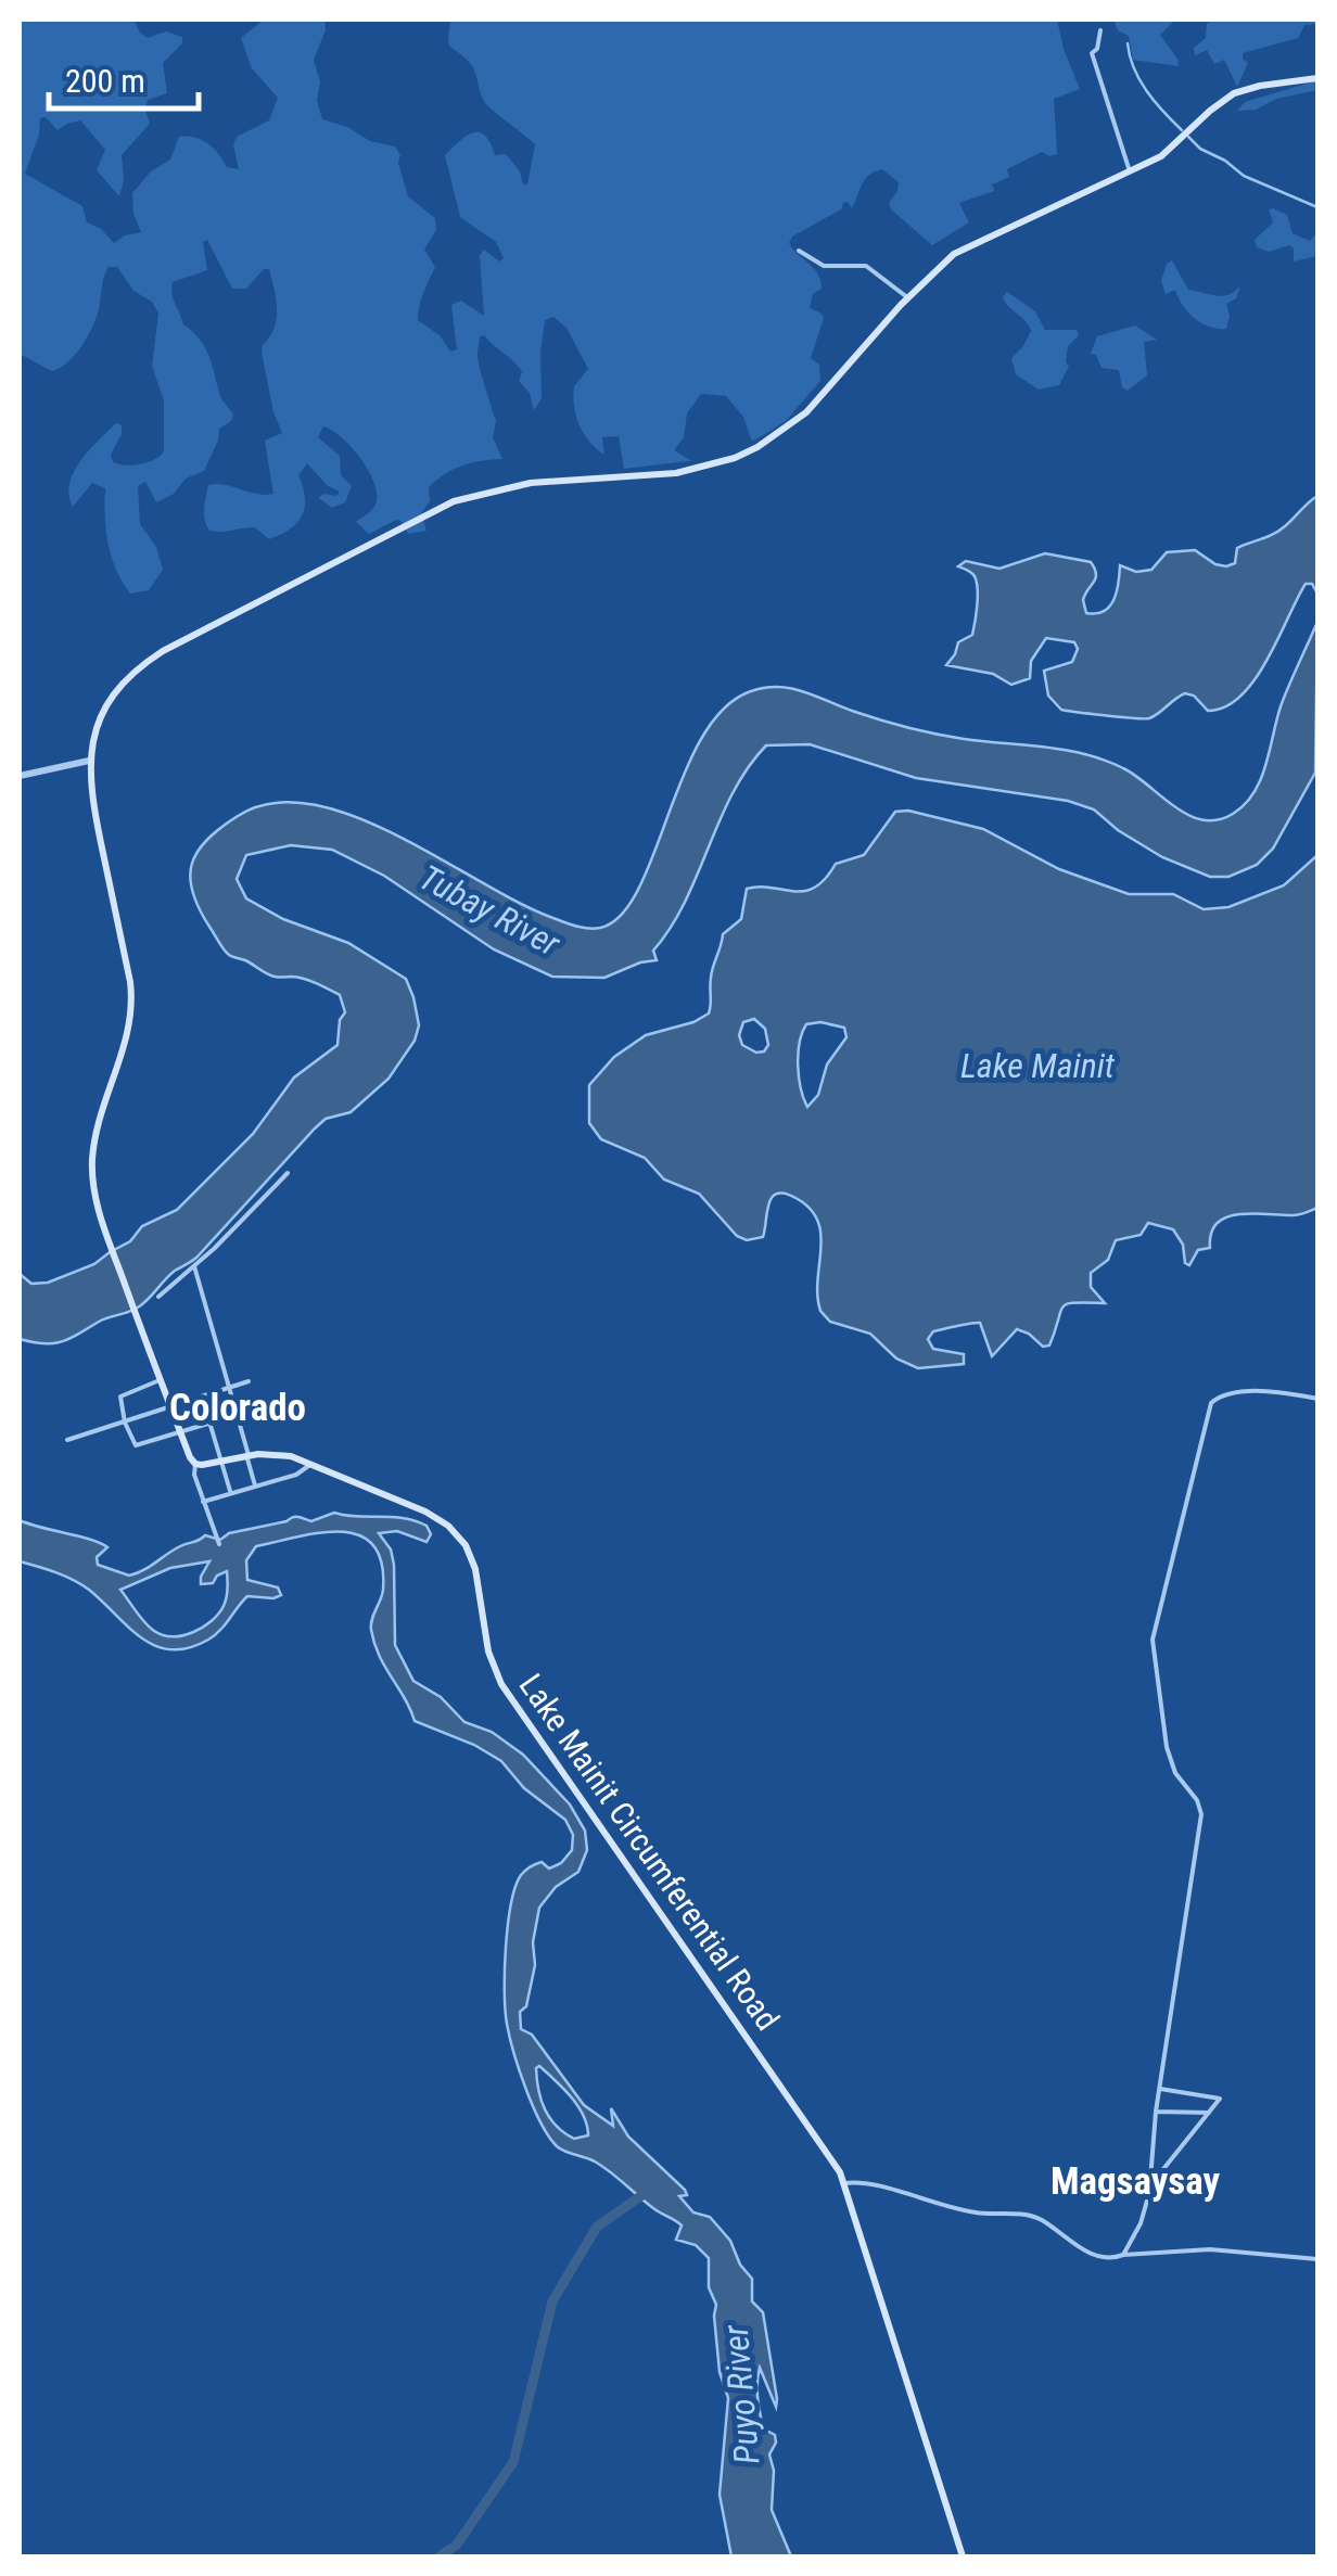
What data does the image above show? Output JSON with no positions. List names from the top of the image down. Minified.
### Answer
{"streets":{"main road":["Lake Mainit Circumferential Road"]},"districts":["Colorado","Magsaysay"],"water":["Tubay River","Lake Mainit","Puyo River"],"scale_bar":"200 m"}
